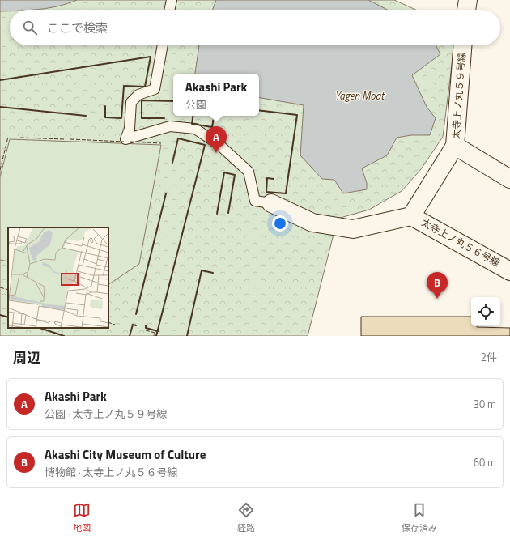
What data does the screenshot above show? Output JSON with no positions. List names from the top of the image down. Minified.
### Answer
{"streets":{"street":["太寺上ノ丸５９号線","太寺上ノ丸５６号線"]},"crossings":[["太寺上ノ丸５９号線","太寺上ノ丸５６号線"]],"water":["Yagen Moat"],"page":{"search":"ここで検索","popup":["Akashi Park","公園"],"pins":["A","B"],"heading":["周辺","2件"],"list":[{"mark":"A","name":"Akashi Park","note":"公園 · 太寺上ノ丸５９号線","value":"30 m"},{"mark":"B","name":"Akashi City Museum of Culture","note":"博物館 · 太寺上ノ丸５６号線","value":"60 m"}],"nav":["地図","経路","保存済み"]}}
